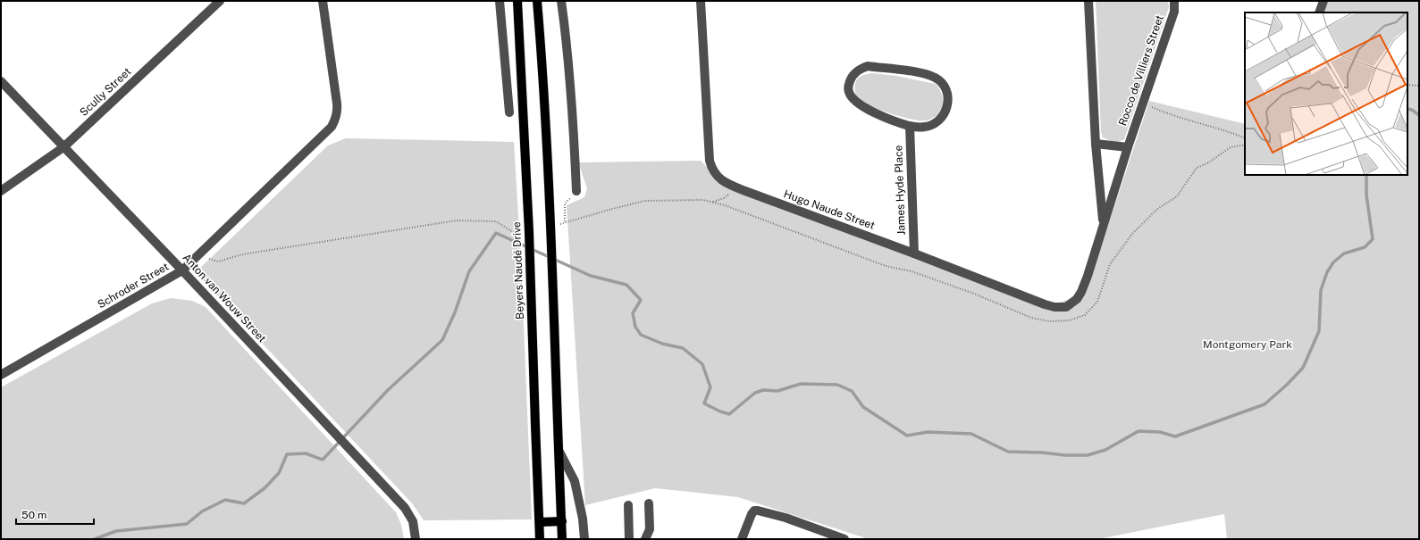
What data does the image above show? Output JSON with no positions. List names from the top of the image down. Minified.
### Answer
{"streets":{"main road":["Beyers Naudé Drive"],"street":["Rocco de Villiers Street","Scully Street","James Hyde Place","Hugo Naude Street","Schroder Street","Anton van Wouw Street"]},"crossings":[["Rocco de Villiers Street","Hugo Naude Street"],["Scully Street","Anton van Wouw Street"],["James Hyde Place","Hugo Naude Street"],["Schroder Street","Anton van Wouw Street"]],"parks":["Montgomery Park"],"scale_bar":"50 m"}
